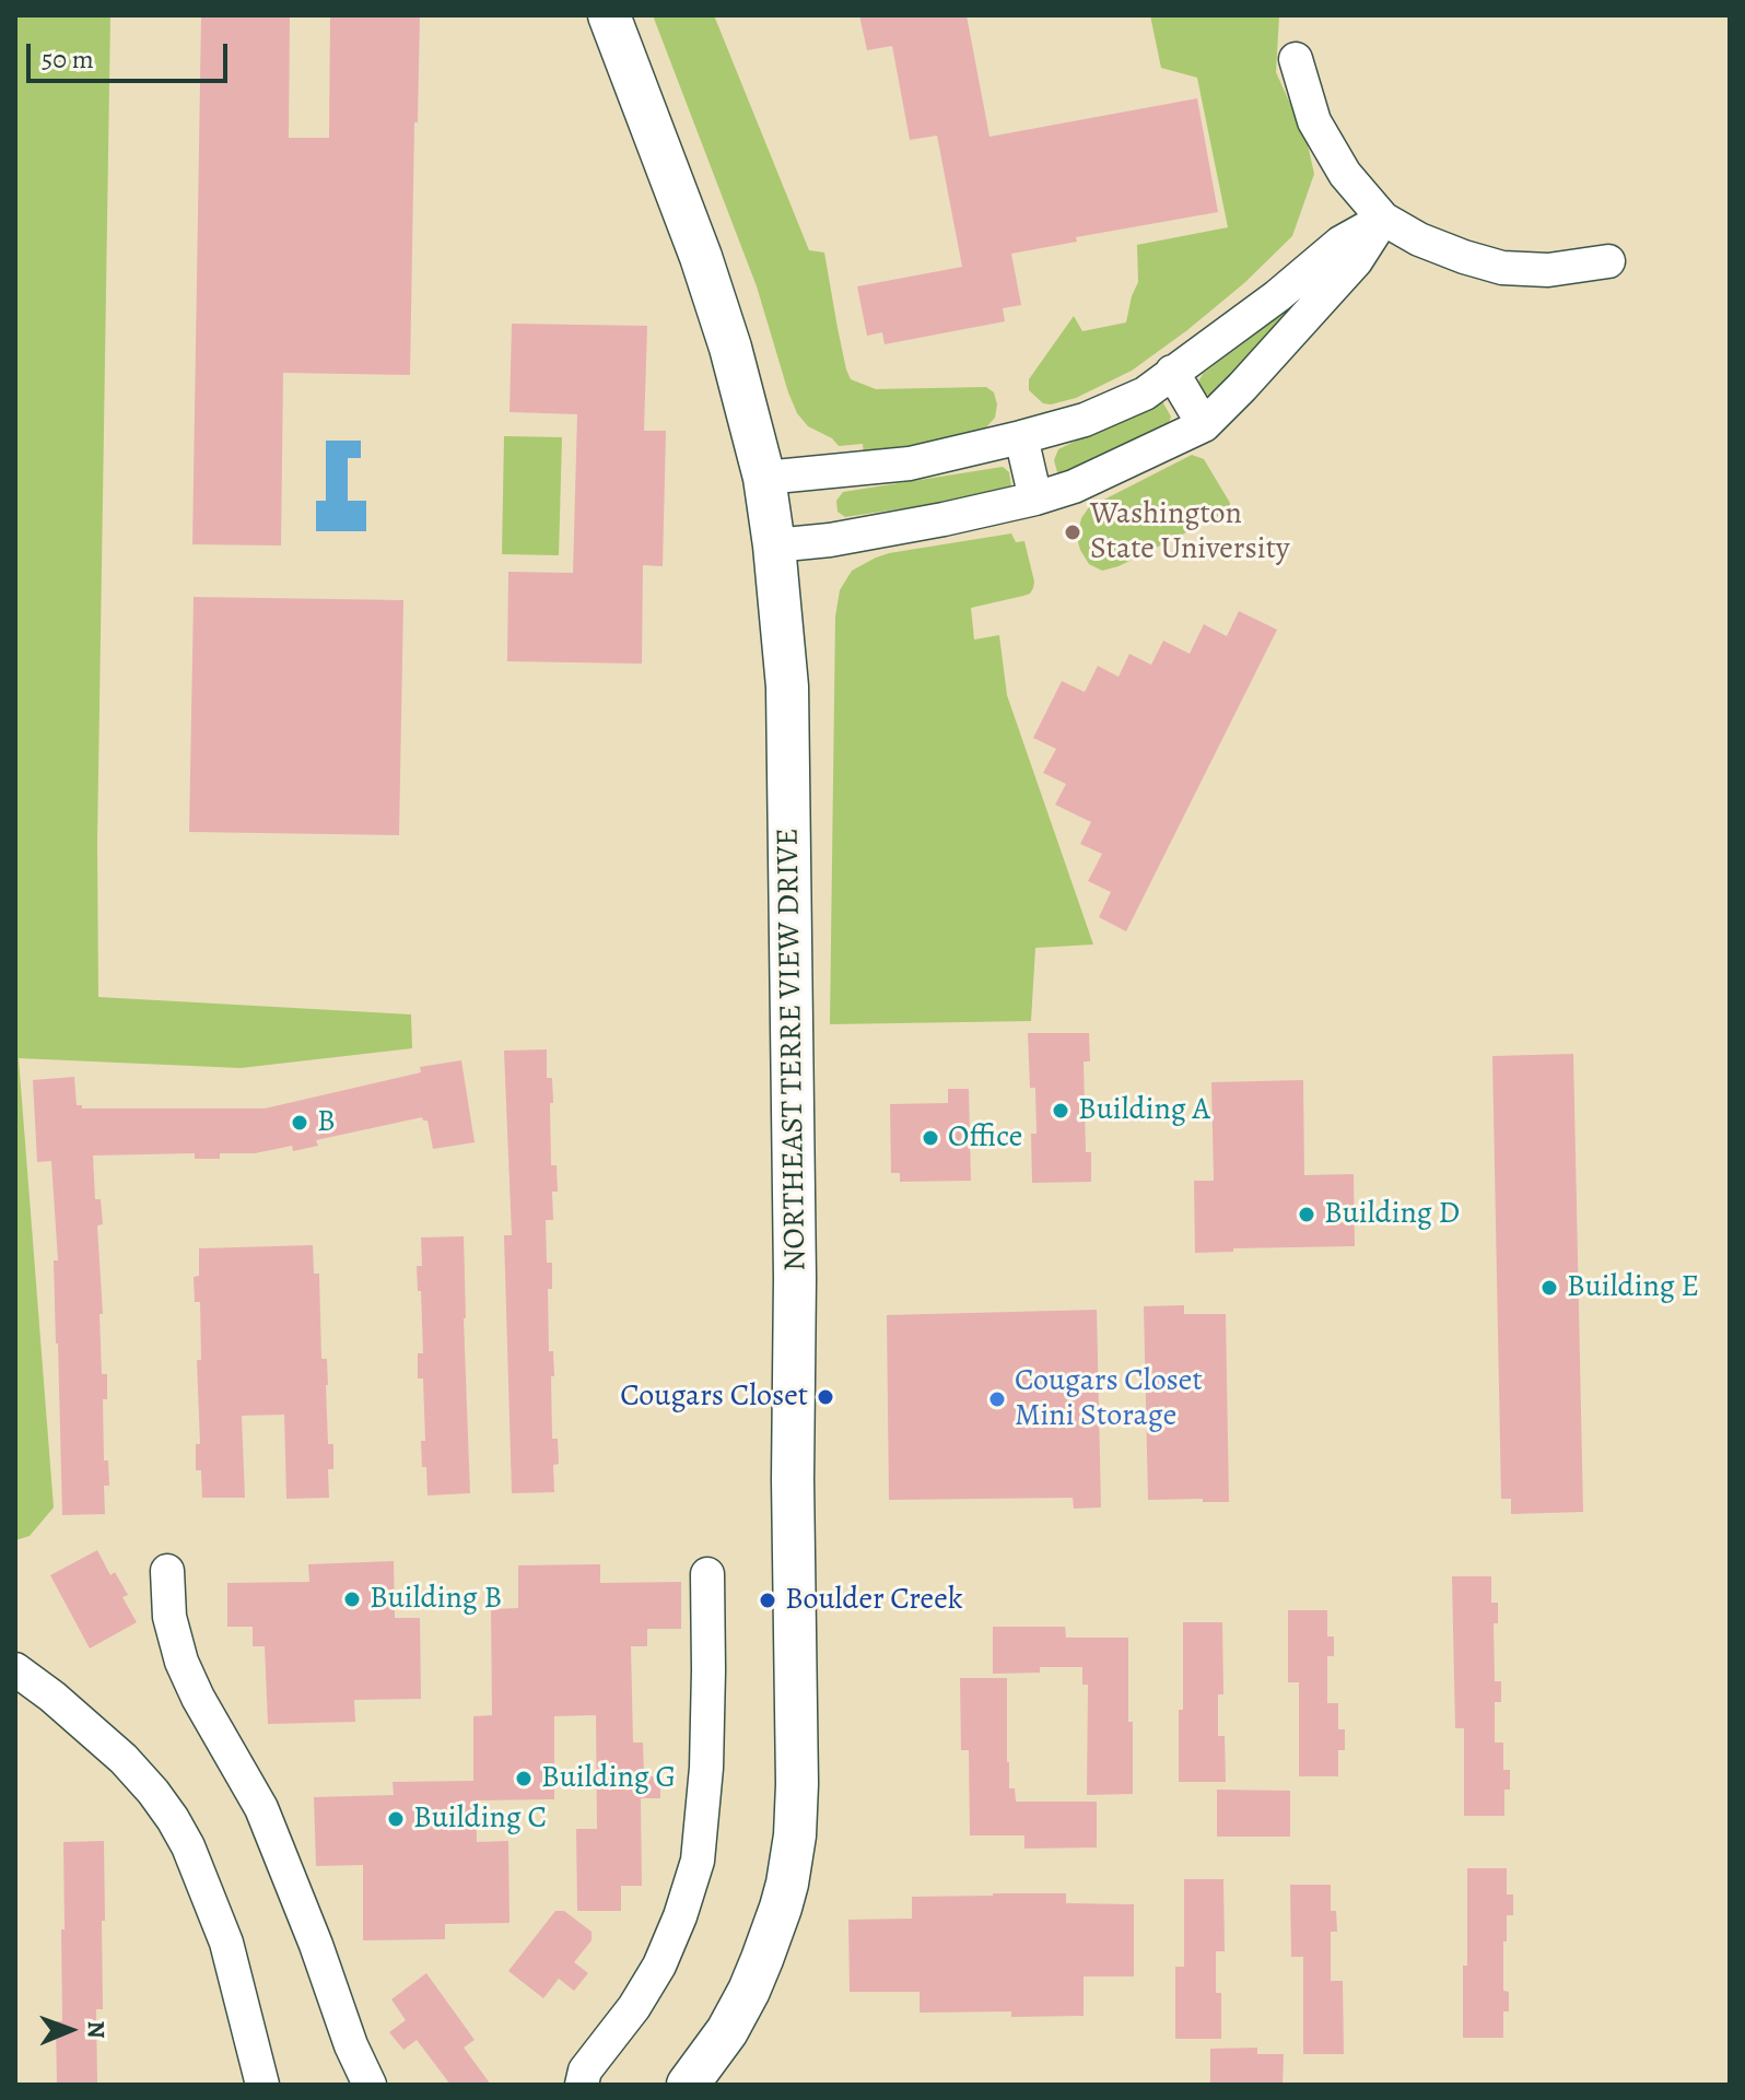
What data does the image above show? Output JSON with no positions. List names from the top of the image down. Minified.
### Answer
{"streets":{"main road":["NORTHEAST TERRE VIEW DRIVE"]},"places":["Washington State University","Building A","B","Office","Building D","Building E","Cougars Closet","Cougars Closet Mini Storage","Building B","Boulder Creek","Building G","Building C"],"scale_bar":"50 m","north":"right"}
